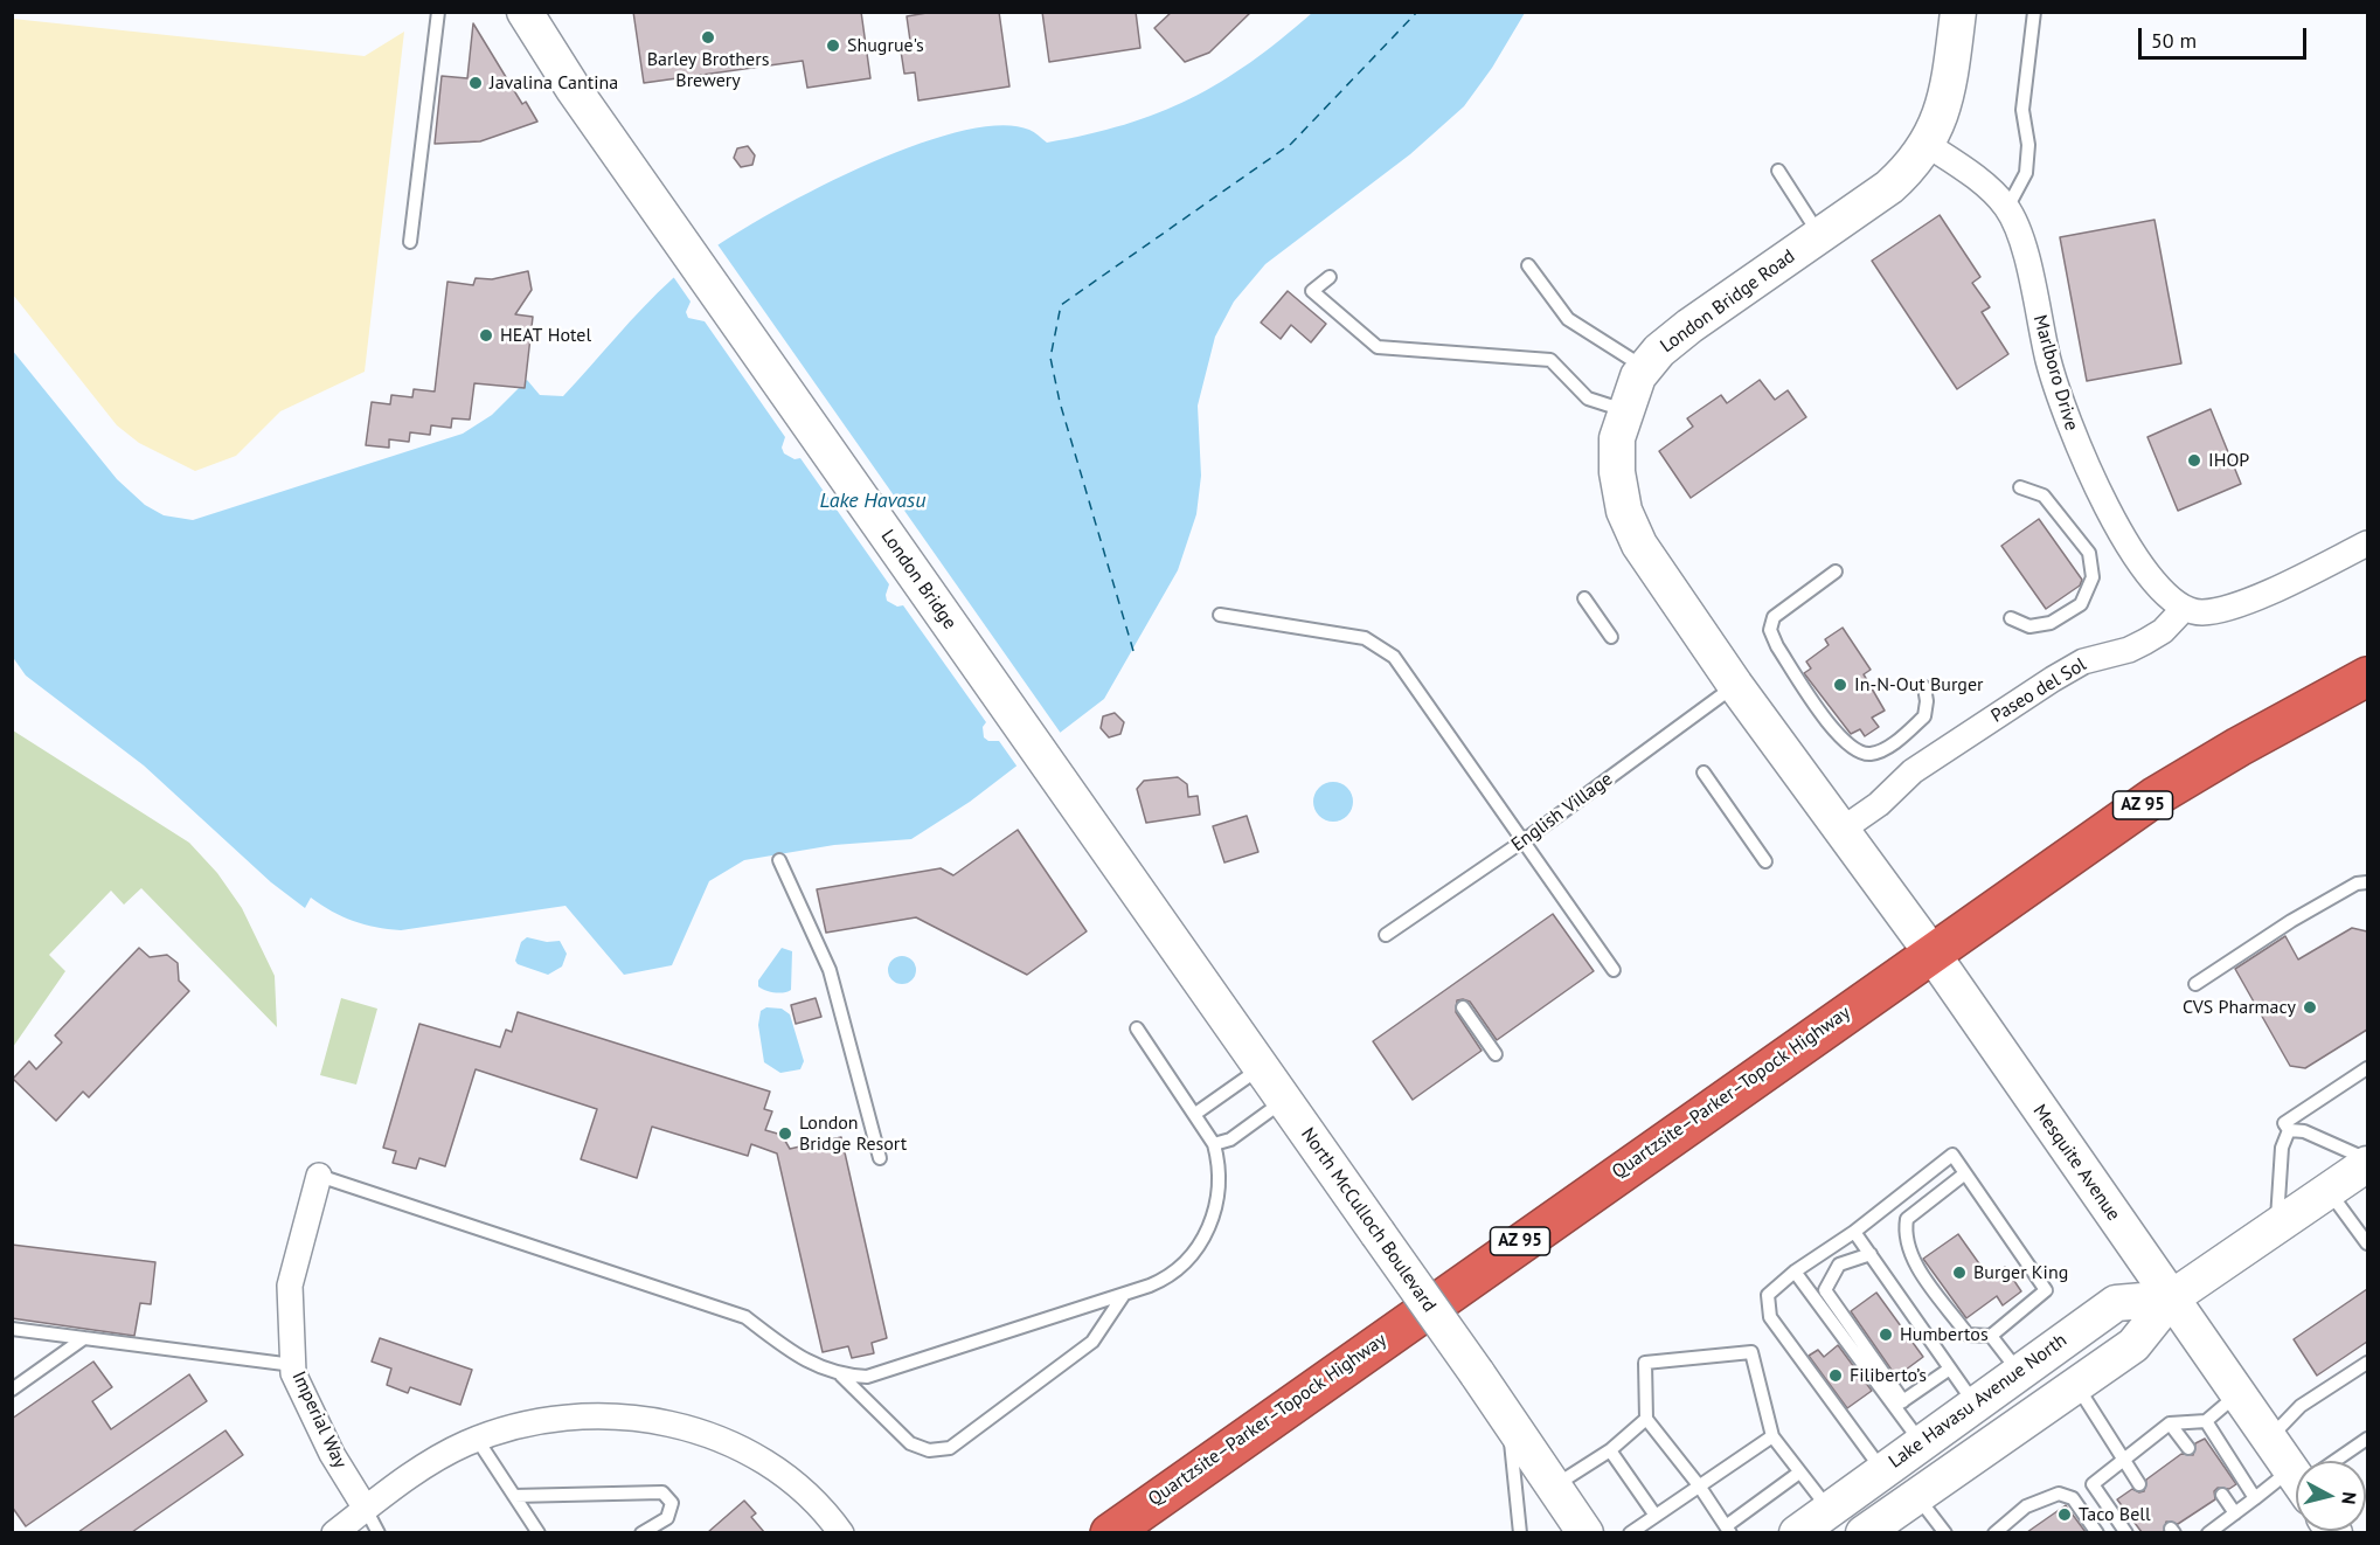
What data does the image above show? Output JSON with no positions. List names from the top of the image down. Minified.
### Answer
{"streets":{"highway":["AZ 95","Quartzsite–Parker–Topock Highway"],"street":["London Bridge Road","Marlboro Drive","London Bridge","Paseo del Sol","Mesquite Avenue","North McCulloch Boulevard","Lake Havasu Avenue North","Imperial Way"],"lane":["English Village"]},"crossings":[["London Bridge Road","Marlboro Drive"],["London Bridge Road","Paseo del Sol"],["London Bridge Road","English Village"],["London Bridge Road","Mesquite Avenue"],["Marlboro Drive","Paseo del Sol"],["London Bridge","North McCulloch Boulevard"],["Paseo del Sol","Mesquite Avenue"],["Quartzsite–Parker–Topock Highway","Mesquite Avenue"],["Mesquite Avenue","Lake Havasu Avenue North"]],"water":["Lake Havasu"],"places":["Barley Brothers Brewery","Shugrue's","Javalina Cantina","HEAT Hotel","IHOP","In-N-Out Burger","CVS Pharmacy","London Bridge Resort","Burger King","Humbertos","Filiberto’s","Taco Bell"],"scale_bar":"50 m","north":"right"}
